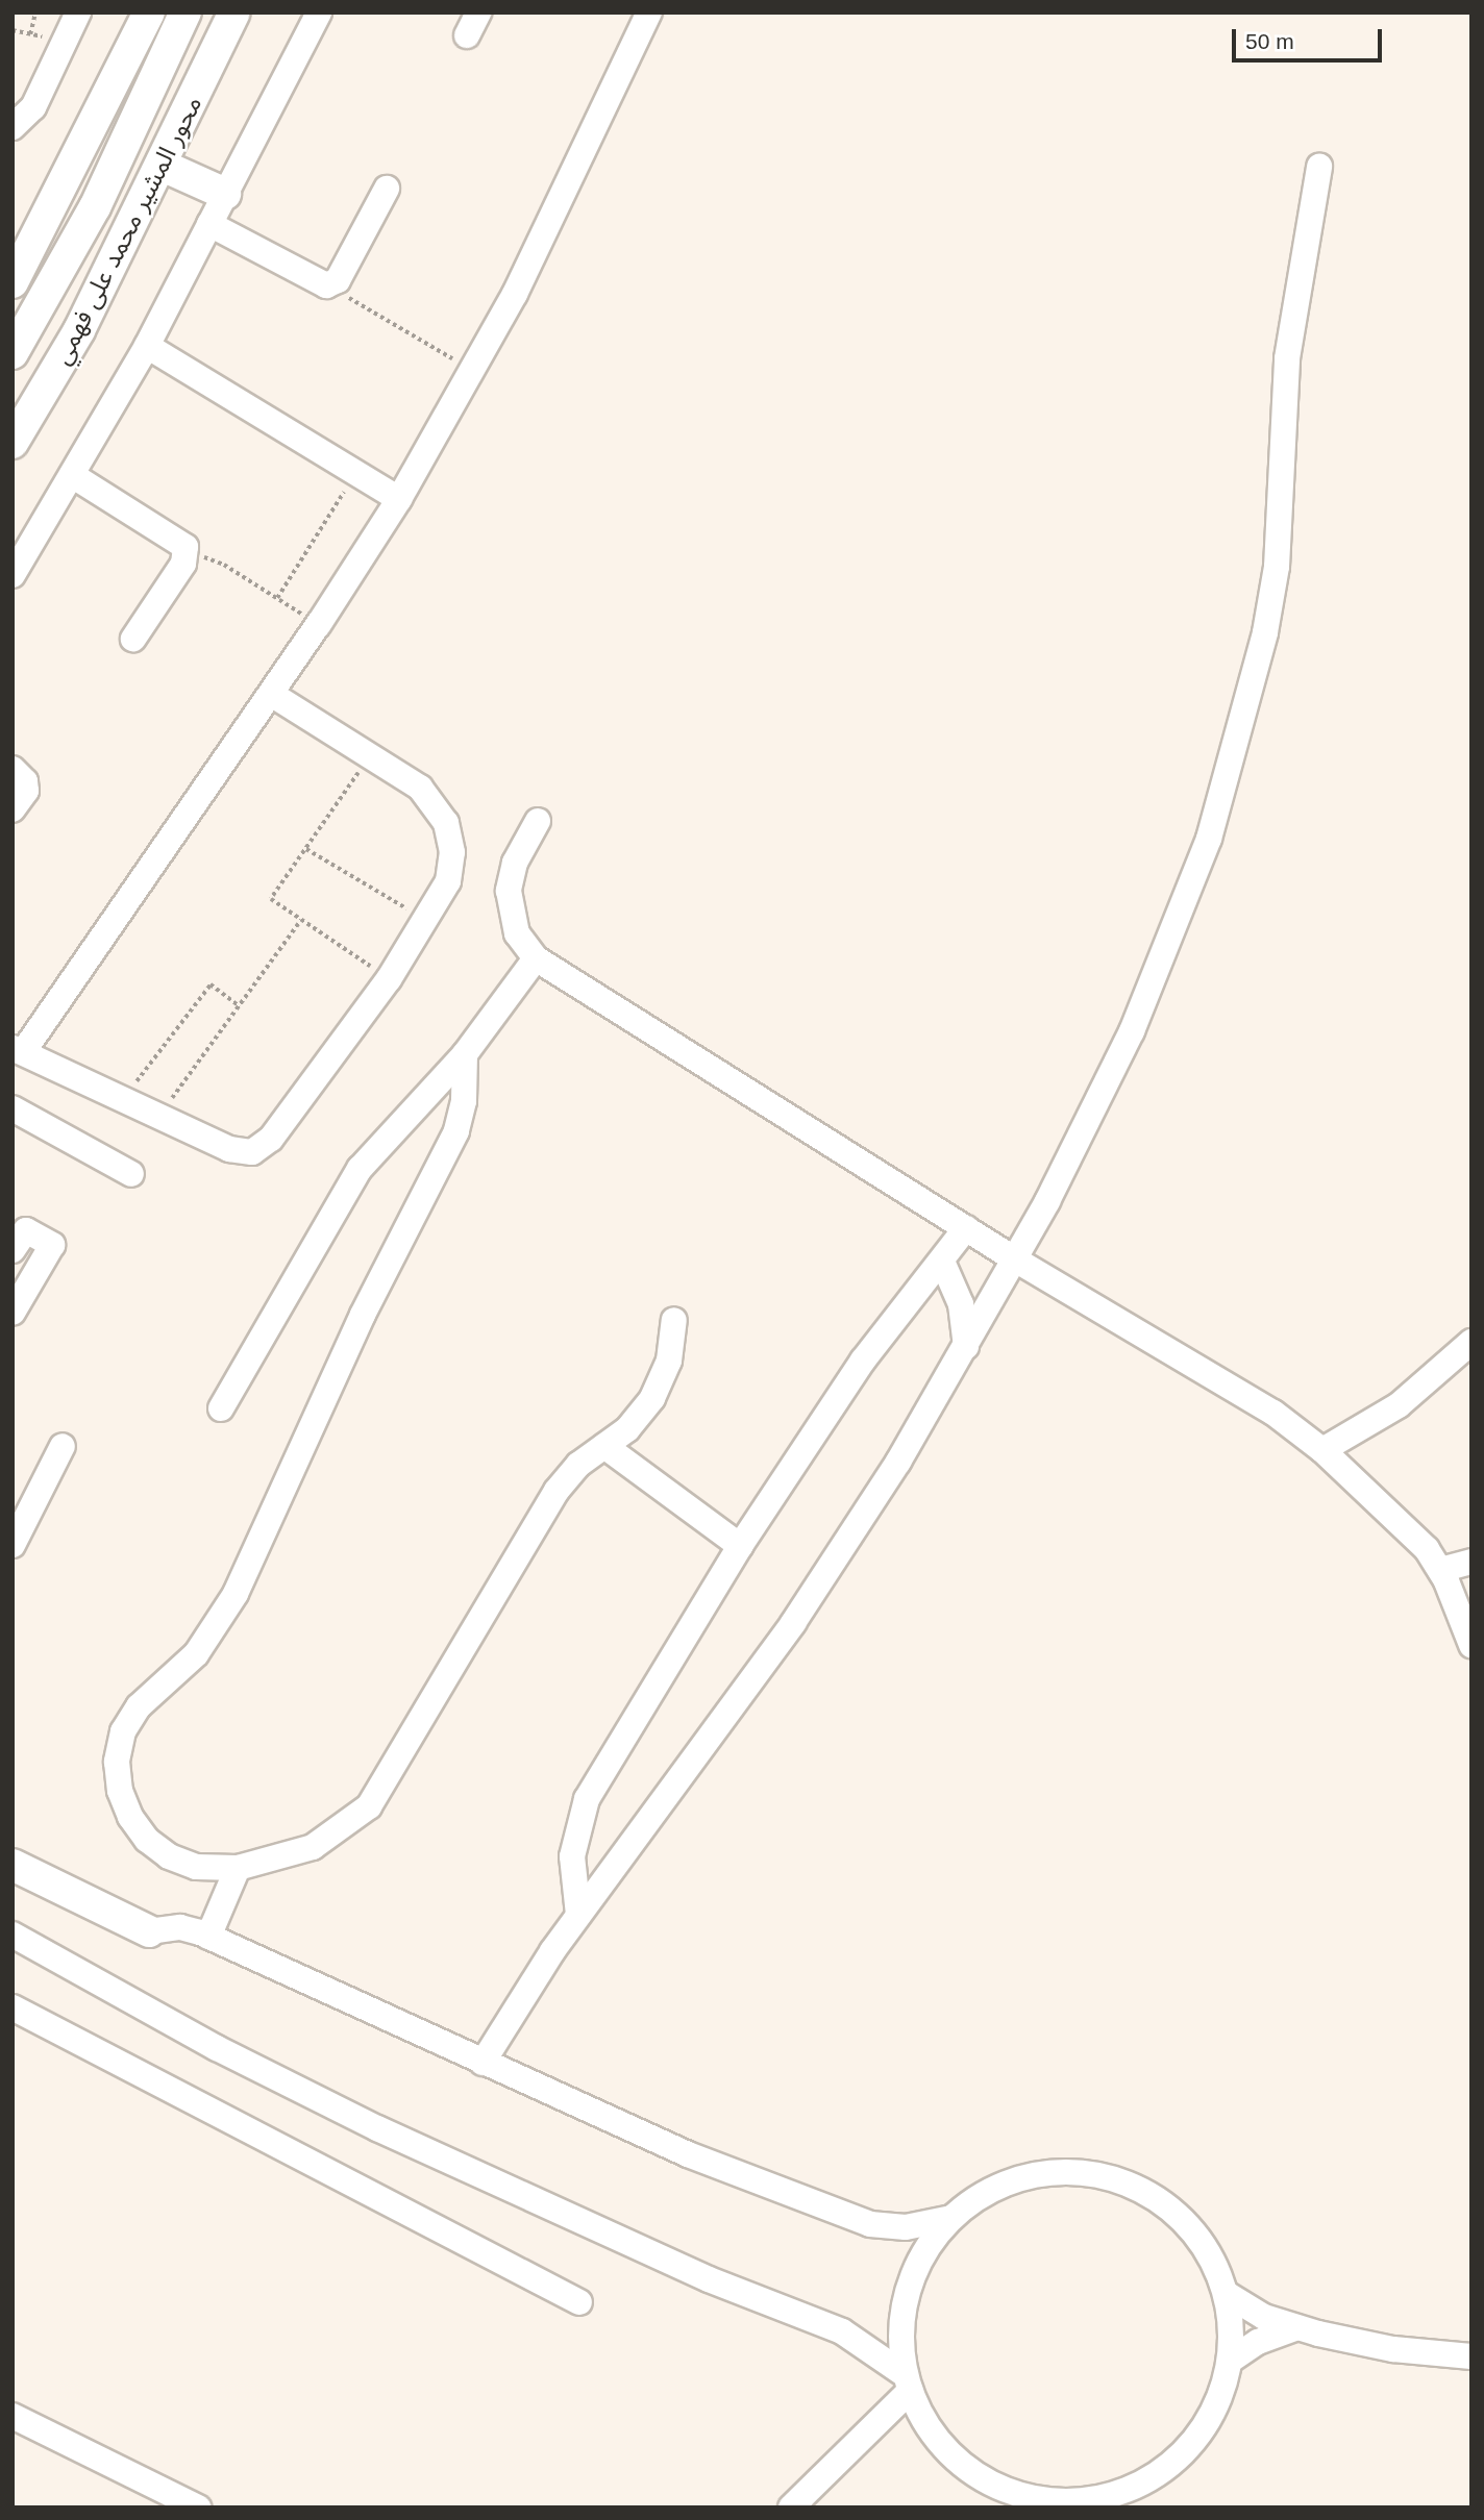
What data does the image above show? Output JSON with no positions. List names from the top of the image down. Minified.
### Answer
{"streets":{"main road":["محور المشير محمد على فهمي"]},"scale_bar":"50 m"}
